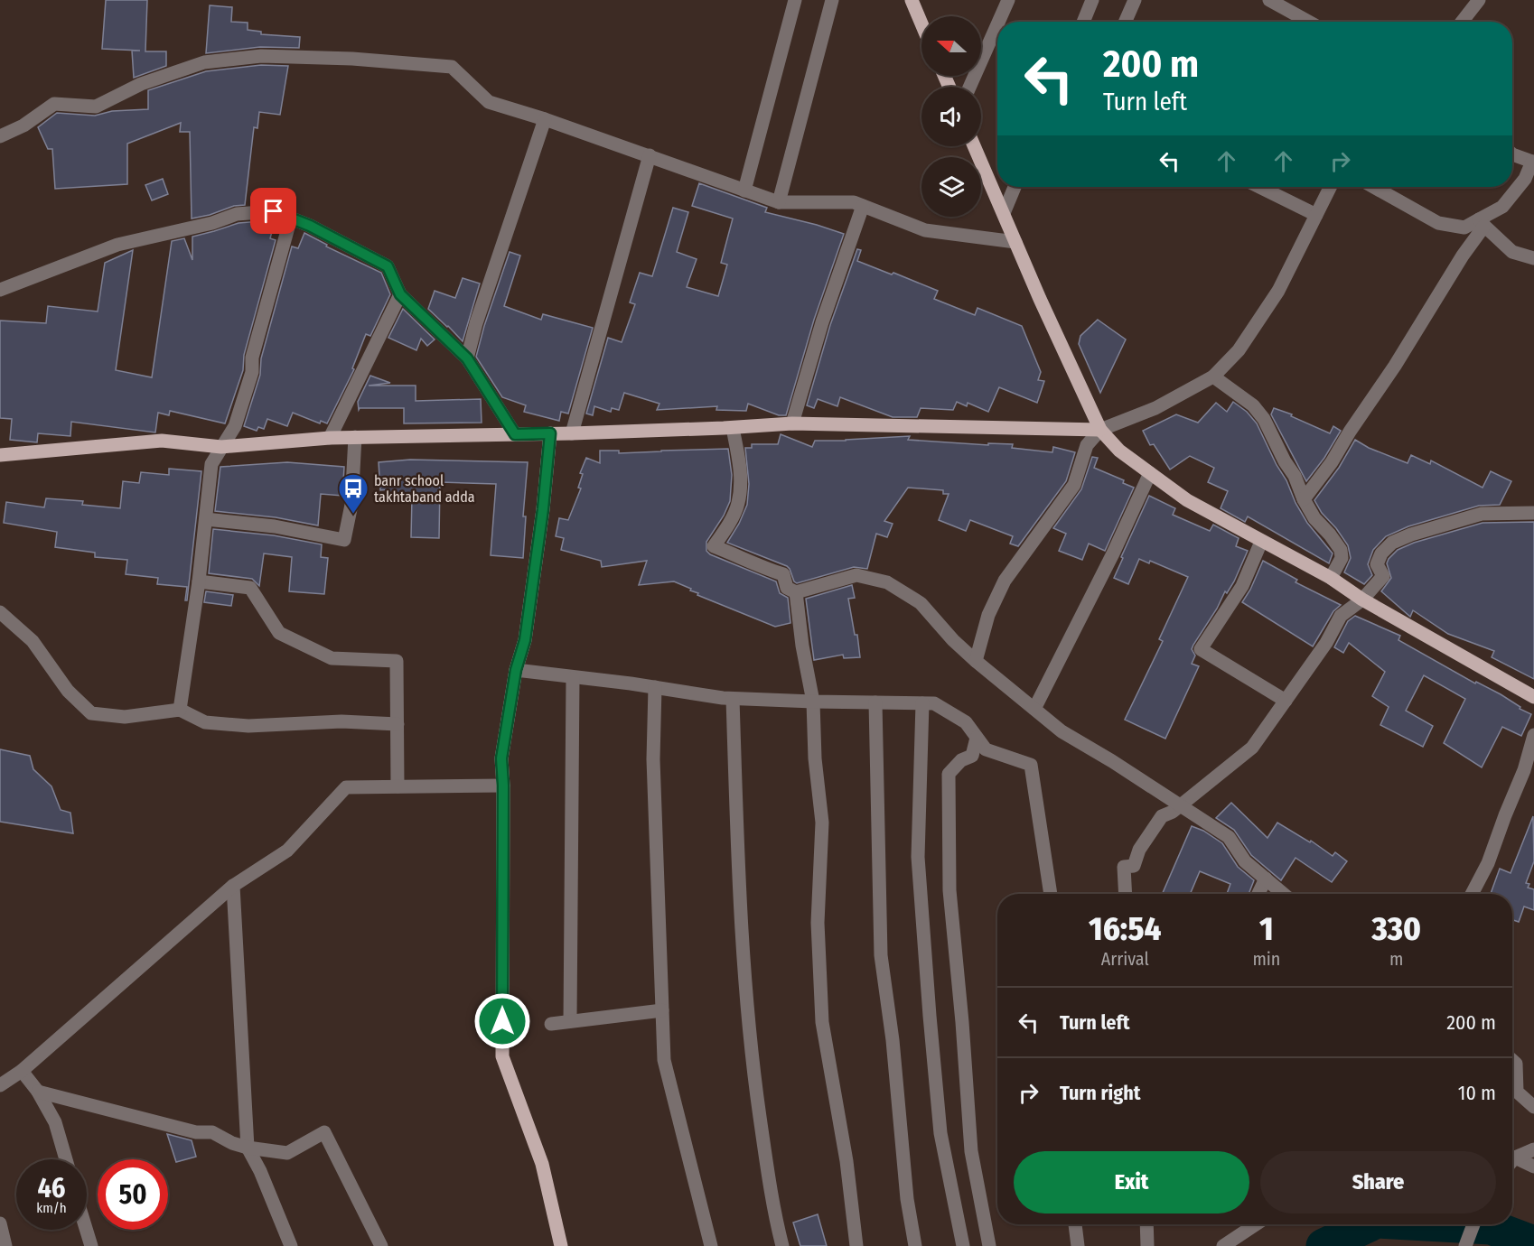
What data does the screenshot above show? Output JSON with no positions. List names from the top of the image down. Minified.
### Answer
{"places":{"bus stop":["banr school takhtaband adda"]},"north":"left","page":{"turn":["200 m","Turn left"],"eta":["16:54","Arrival","1","min","330","m"],"list":[{"name":"Turn left","value":"200 m"},{"name":"Turn right","value":"10 m"}],"buttons":["Exit","Share"],"speed":"46 km/h","limit":"50"}}
